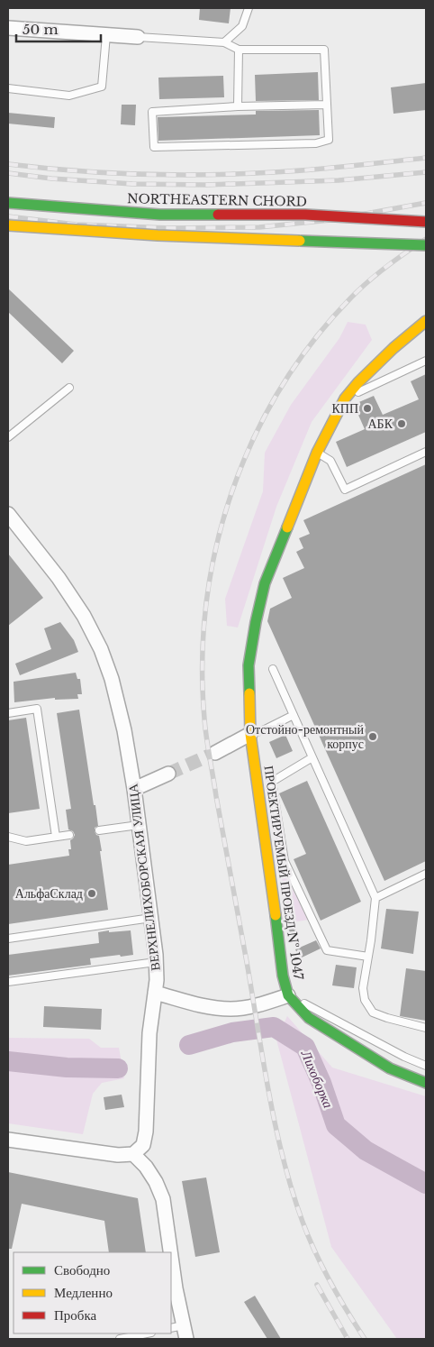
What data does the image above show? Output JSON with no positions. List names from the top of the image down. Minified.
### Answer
{"streets":{"street":["NORTHEASTERN CHORD","ПРОЕКТИРУЕМЫЙ ПРОЕЗД № 1047","ВЕРХНЕЛИХОБОРСКАЯ УЛИЦА"]},"water":["Лихоборка"],"places":["КПП","АБК","Отстойно-ремонтный корпус","АльфаСклад"],"legend":["Свободно","Медленно","Пробка"],"scale_bar":"50 m"}
